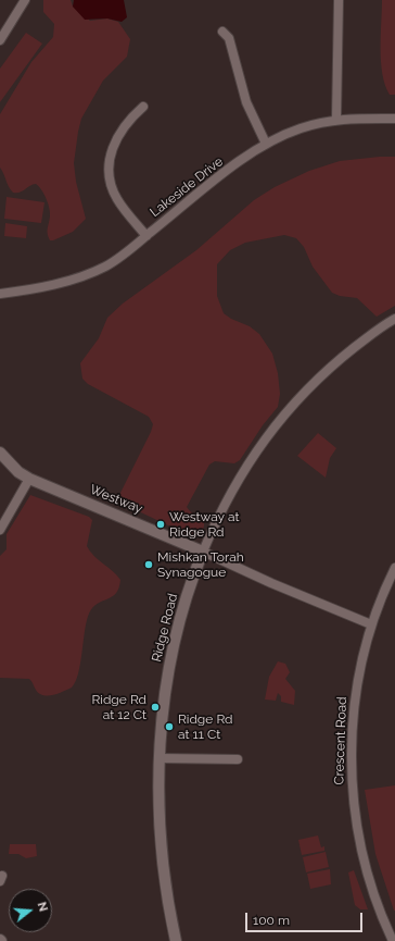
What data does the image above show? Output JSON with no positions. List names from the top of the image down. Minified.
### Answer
{"streets":{"street":["Lakeside Drive","Westway","Ridge Road","Crescent Road"]},"crossings":[["Westway","Ridge Road"],["Westway","Crescent Road"]],"places":["Westway at Ridge Rd","Mishkan Torah Synagogue","Ridge Rd at 12 Ct","Ridge Rd at 11 Ct"],"scale_bar":"100 m","north":"right"}
